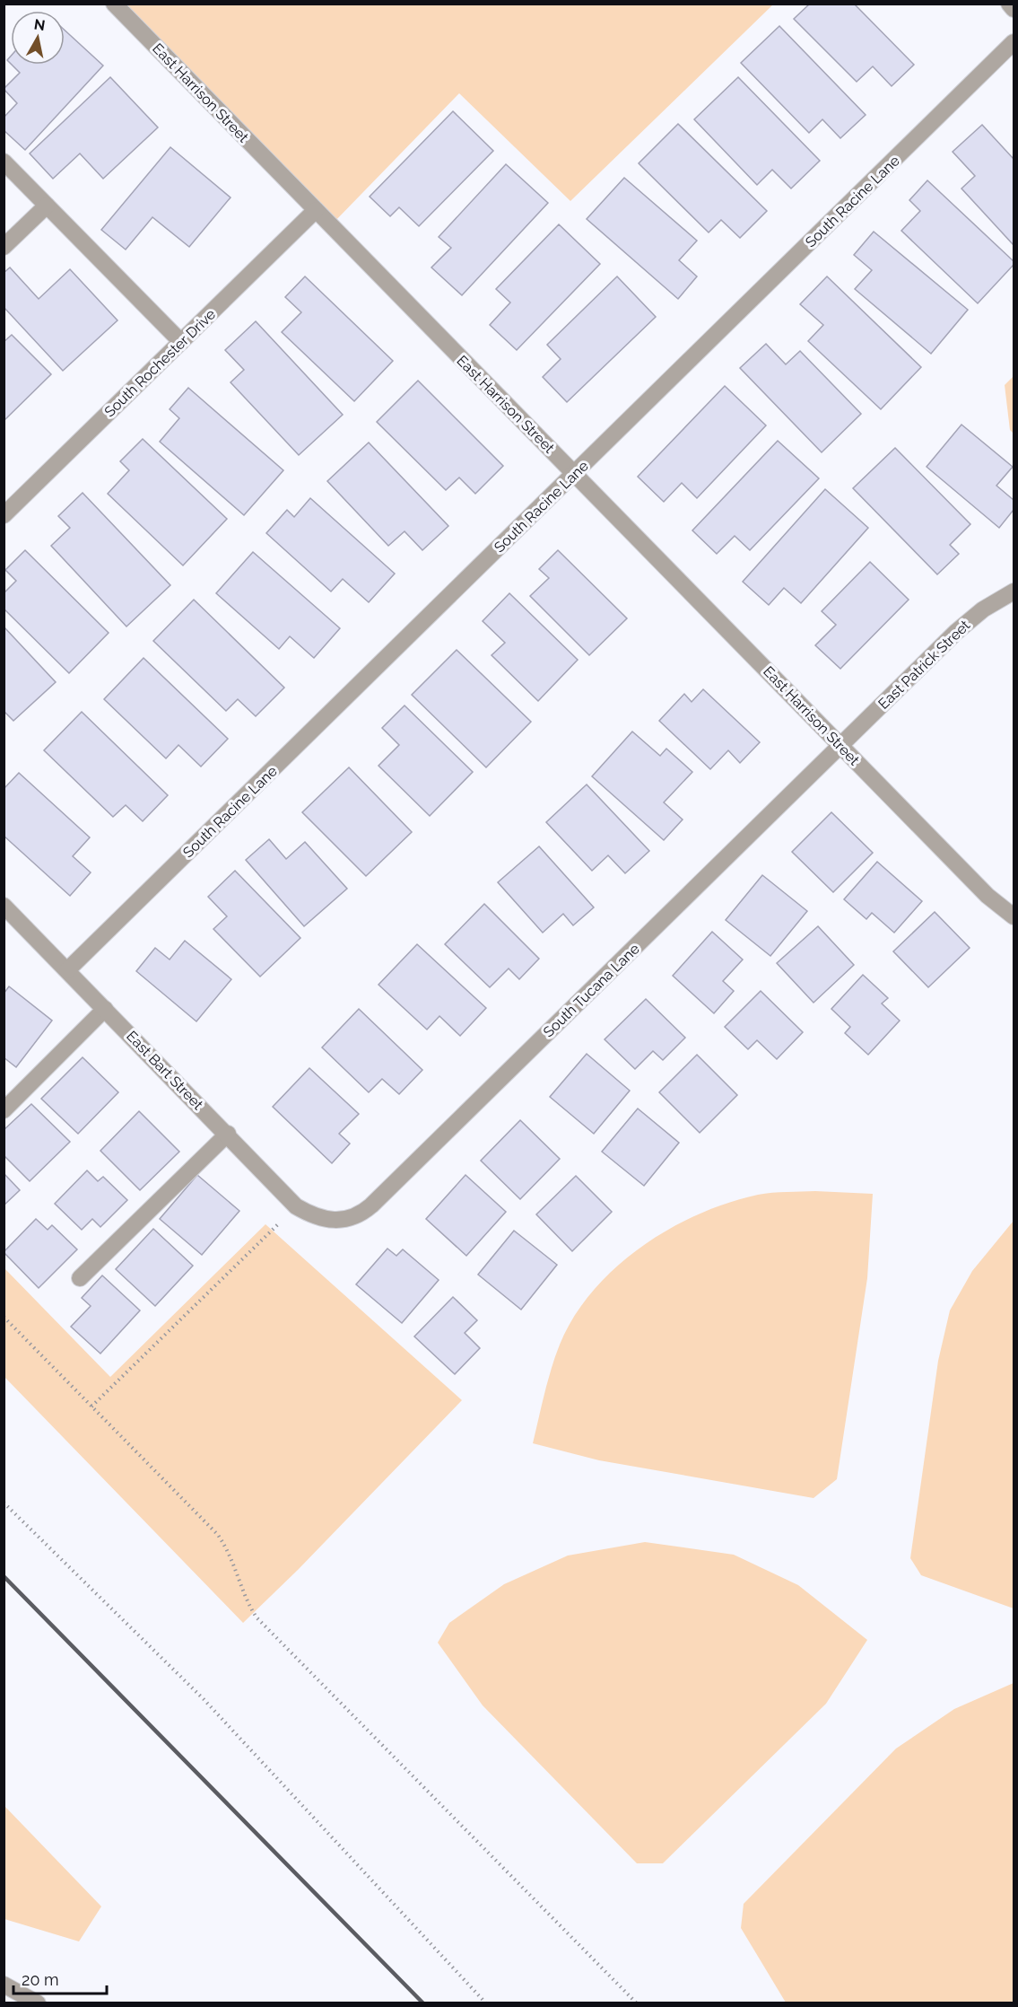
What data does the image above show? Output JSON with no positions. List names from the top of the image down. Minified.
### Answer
{"streets":{"street":["East Harrison Street","South Racine Lane","South Rochester Drive","East Patrick Street","South Tucana Lane","East Bart Street"]},"crossings":[["East Harrison Street","South Racine Lane"],["East Harrison Street","South Rochester Drive"],["East Harrison Street","East Patrick Street"],["East Harrison Street","South Tucana Lane"],["South Racine Lane","East Bart Street"],["East Patrick Street","South Tucana Lane"],["South Tucana Lane","East Bart Street"]],"scale_bar":"20 m","north":"top"}
